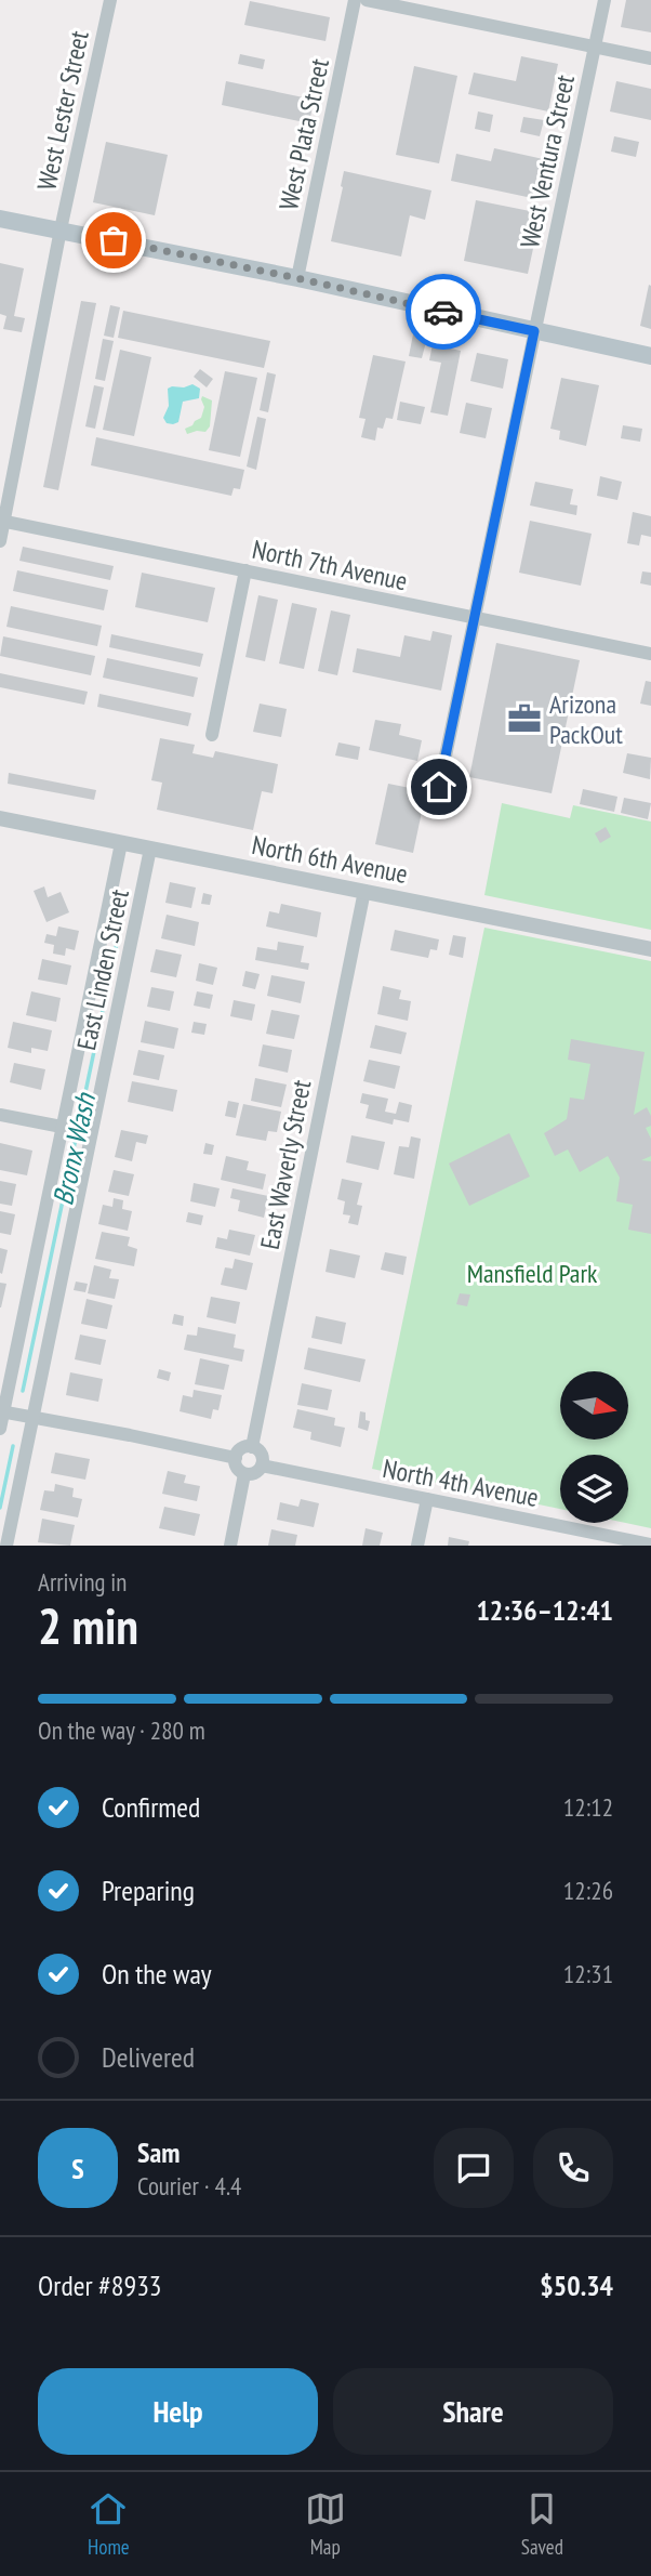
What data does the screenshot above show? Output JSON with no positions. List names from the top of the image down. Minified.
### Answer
{"streets":{"street":["West Lester Street","West Plata Street","West Ventura Street","North 7th Avenue","North 6th Avenue","East Linden Street","East Waverly Street","North 4th Avenue"]},"crossings":[["West Lester Street","North 7th Avenue"],["West Ventura Street","North 7th Avenue"],["North 6th Avenue","East Linden Street"],["North 6th Avenue","East Waverly Street"],["East Waverly Street","North 4th Avenue"]],"water":["Bronx Wash"],"parks":["Mansfield Park"],"places":{"office":["Arizona PackOut"]},"north":"right","page":{"heading":["2 min","Arriving in","12:36–12:41"],"panel":["Sam","Courier · 4.4","Order #8933","$50.34"],"bar":"On the way · 280 m","list":[["Confirmed","12:12"],["Preparing","12:26"],["On the way","12:31"],"Delivered"],"round":"S","buttons":["Help","Share"],"tabs":["Home","Map","Saved"]}}
